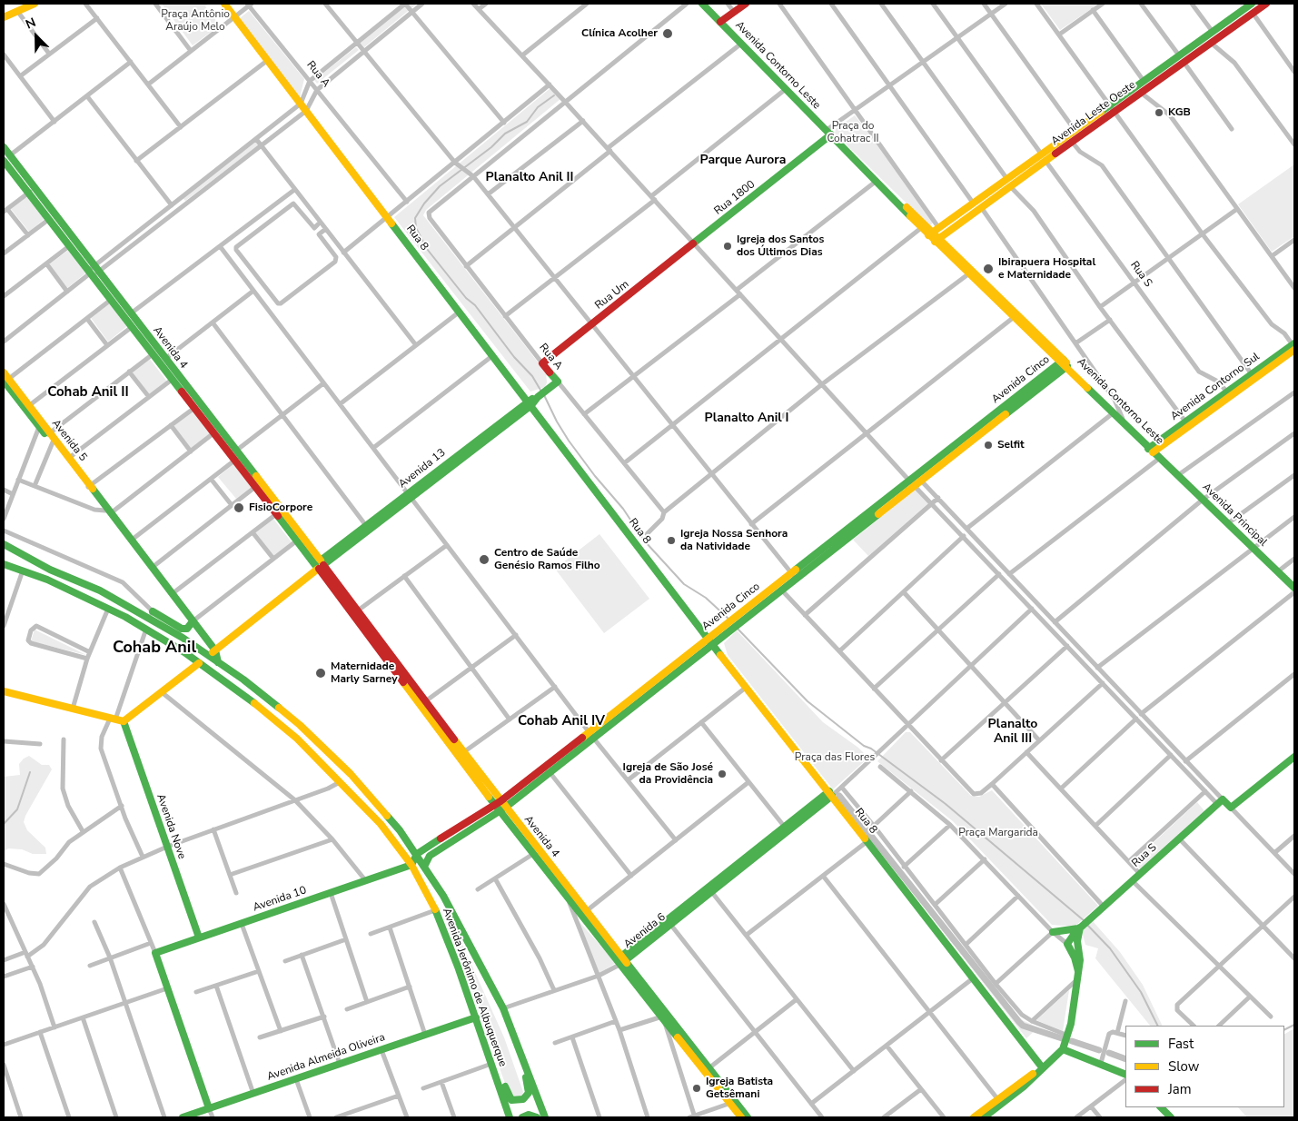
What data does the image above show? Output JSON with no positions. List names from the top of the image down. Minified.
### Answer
{"streets":{"main road":["Avenida Contorno Leste","Rua A","Avenida Leste Oeste","Rua 1800","Rua 8","Rua S","Rua Um","Avenida 4","Avenida Cinco","Avenida Contorno Sul","Avenida 5","Avenida 13","Avenida Principal","Avenida Nove","Avenida 10","Avenida 6","Avenida Jerônimo de Albuquerque","Avenida Almeida Oliveira"]},"crossings":[["Avenida Contorno Leste","Avenida Leste Oeste"],["Avenida Contorno Leste","Rua 1800"],["Avenida Contorno Leste","Avenida Cinco"],["Avenida Contorno Leste","Avenida Contorno Sul"],["Avenida Contorno Leste","Avenida Principal"],["Rua A","Rua Um"],["Rua A","Avenida 13"],["Avenida Leste Oeste","Rua S"],["Rua 1800","Rua Um"],["Rua 8","Avenida Cinco"],["Rua 8","Avenida 13"],["Rua 8","Avenida 6"],["Rua S","Avenida Contorno Sul"],["Avenida 4","Avenida Cinco"],["Avenida 4","Avenida 13"],["Avenida 4","Avenida 6"],["Avenida Cinco","Avenida Jerônimo de Albuquerque"],["Avenida 5","Avenida 13"],["Avenida 5","Avenida Jerônimo de Albuquerque"],["Avenida 13","Avenida Jerônimo de Albuquerque"],["Avenida Nove","Avenida 10"],["Avenida 10","Avenida Jerônimo de Albuquerque"],["Avenida Jerônimo de Albuquerque","Avenida Almeida Oliveira"]],"districts":["Parque Aurora","Planalto Anil II","Cohab Anil II","Planalto Anil I","Cohab Anil","Cohab Anil IV","Planalto Anil III"],"parks":["Praça Antônio Araújo Melo","Praça do Cohatrac II","Praça das Flores","Praça Margarida"],"places":["Clínica Acolher","KGB","Igreja dos Santos dos Últimos Dias","Ibirapuera Hospital e Maternidade","Selfit","FisioCorpore","Igreja Nossa Senhora da Natividade","Centro de Saúde Genésio Ramos Filho","Maternidade Marly Sarney","Igreja de São José da Providência","Igreja Batista Getsêmani"],"legend":["Fast","Slow","Jam"],"north":"top left"}
